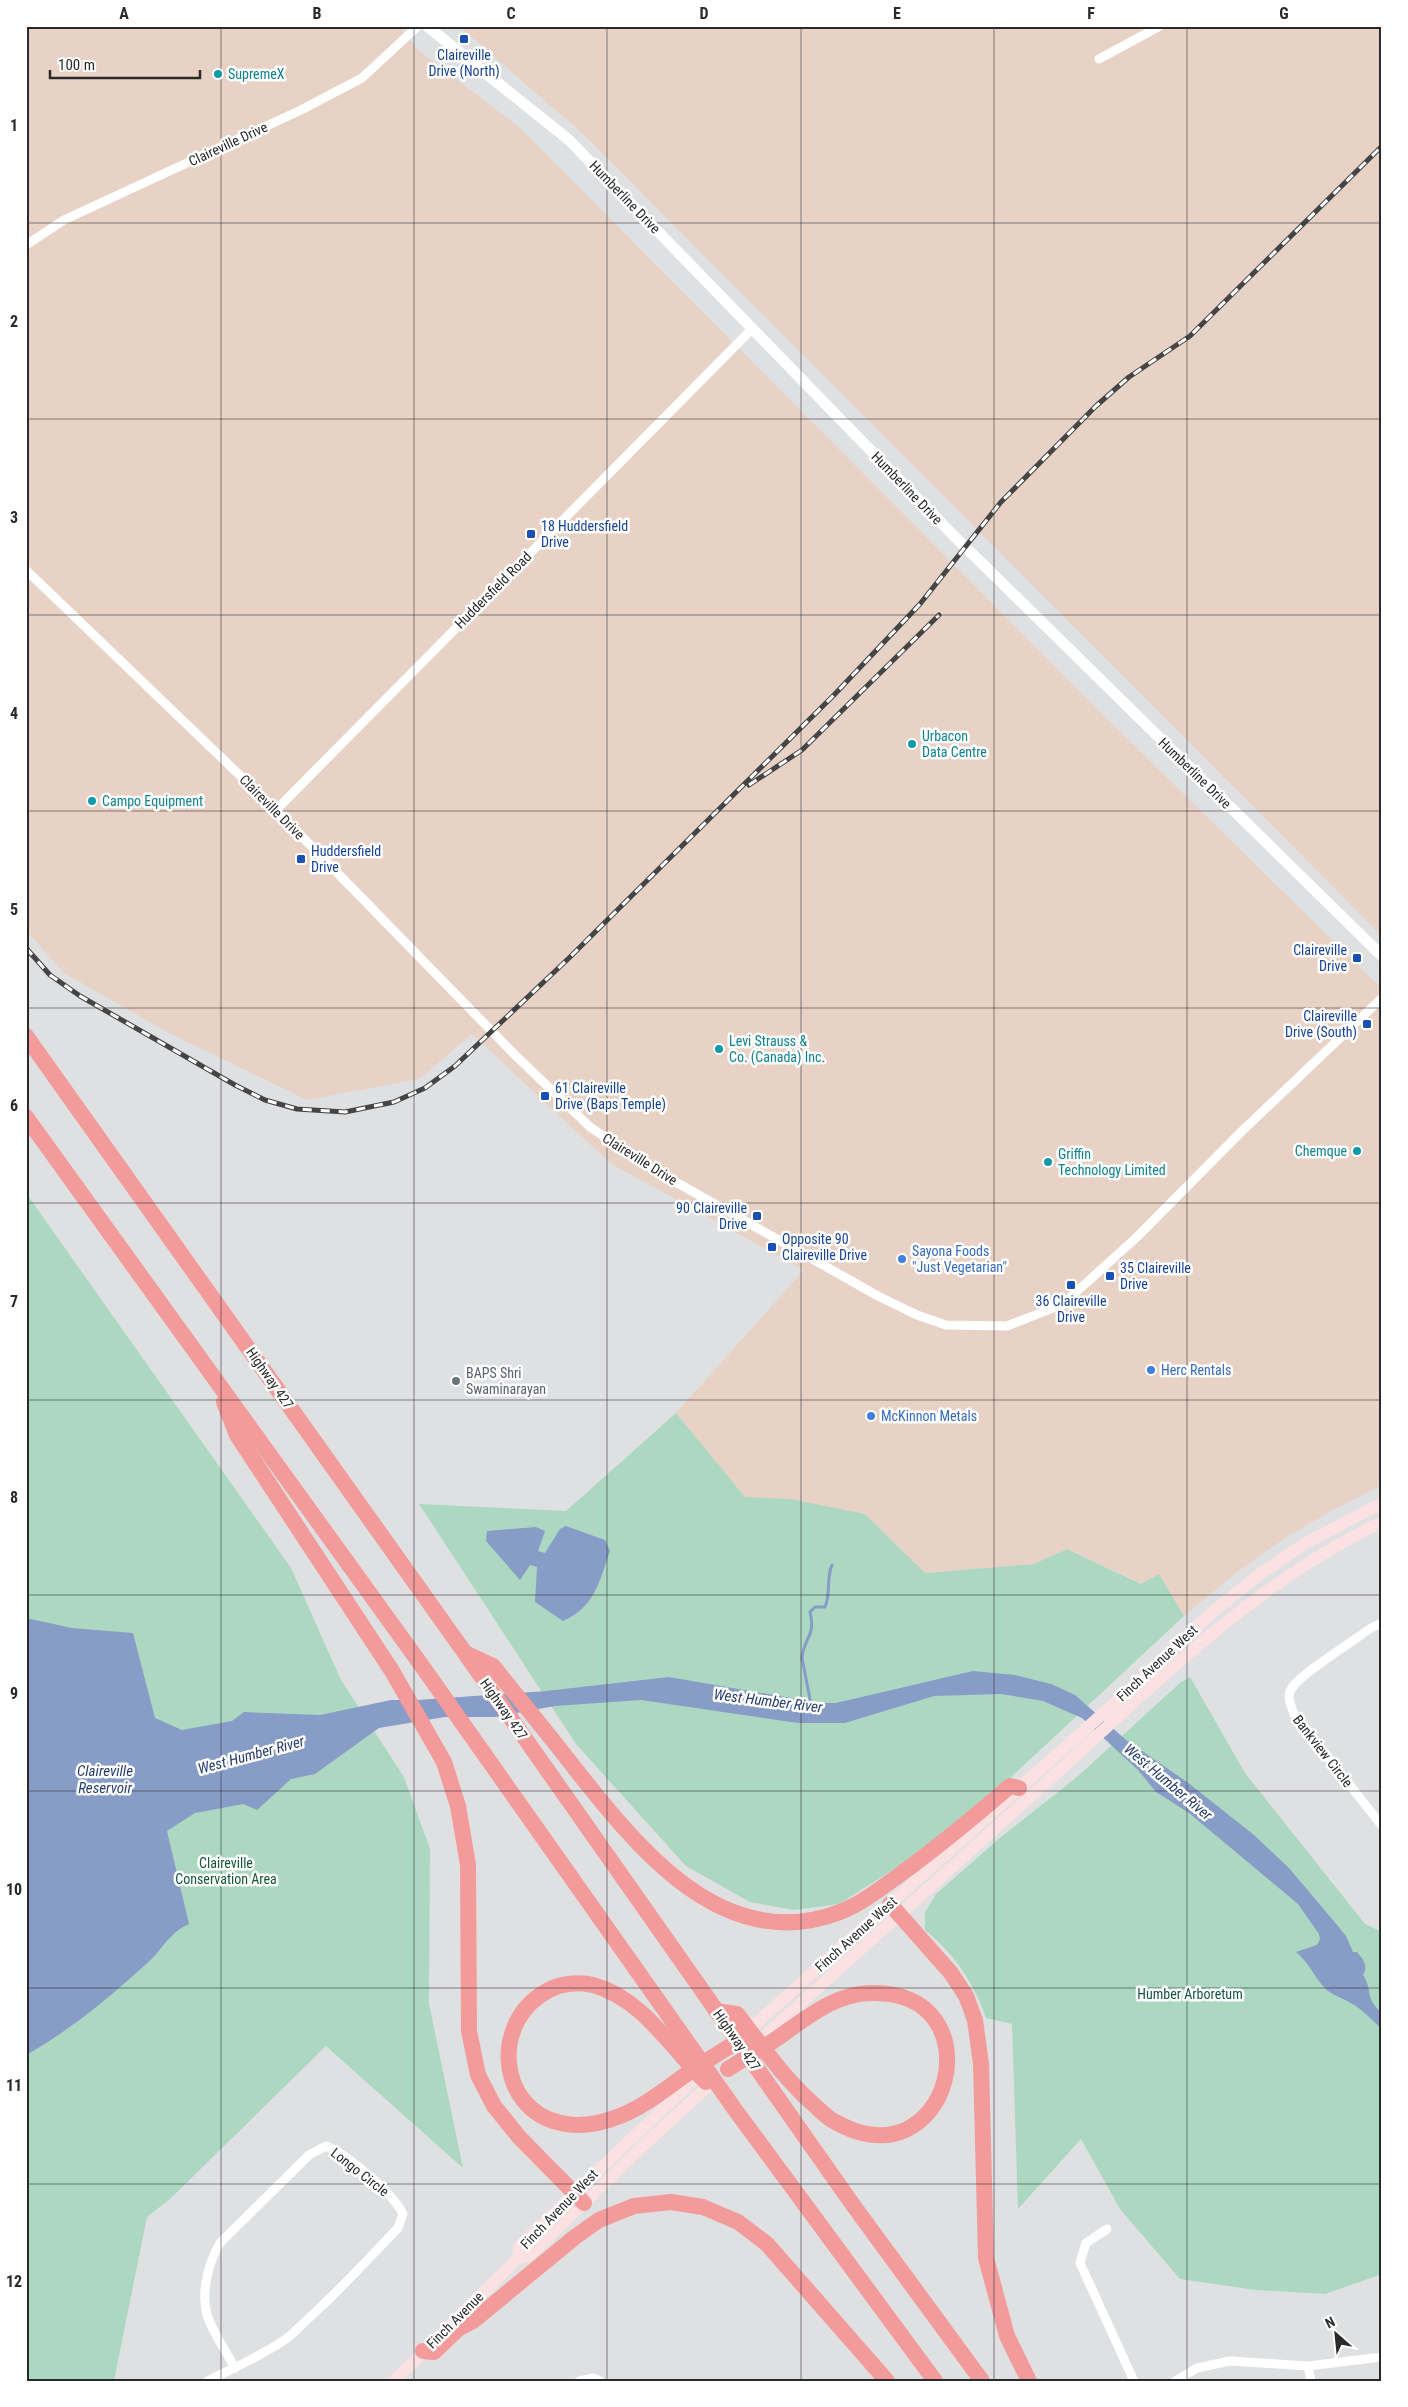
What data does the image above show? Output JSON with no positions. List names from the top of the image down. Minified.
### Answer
{"streets":{"highway":["Highway 427"],"main road":["Finch Avenue West","Finch Avenue"],"street":["Claireville Drive","Humberline Drive","Huddersfield Road","Bankview Circle","Longo Circle"]},"crossings":[["Claireville Drive","Huddersfield Road"],["Humberline Drive","Huddersfield Road"],["Finch Avenue West","Finch Avenue"]],"water":["West Humber River","Claireville Reservoir"],"parks":["Claireville Conservation Area","Humber Arboretum"],"places":{"transit":["Claireville Drive (North)","18 Huddersfield Drive","Huddersfield Drive","Claireville Drive","Claireville Drive (South)","61 Claireville Drive (Baps Temple)","90 Claireville Drive","Opposite 90 Claireville Drive","35 Claireville Drive","36 Claireville Drive"],"other":["SupremeX","Urbacon Data Centre","Campo Equipment","Levi Strauss & Co. (Canada) Inc.","Chemque","Griffin Technology Limited","Sayona Foods \"Just Vegetarian\"","Herc Rentals","BAPS Shri Swaminarayan","McKinnon Metals"]},"scale_bar":"100 m","north":"top left","grid":{"columns":["A","B","C","D","E","F","G"],"rows":["1","2","3","4","5","6","7","8","9","10","11","12"]}}
